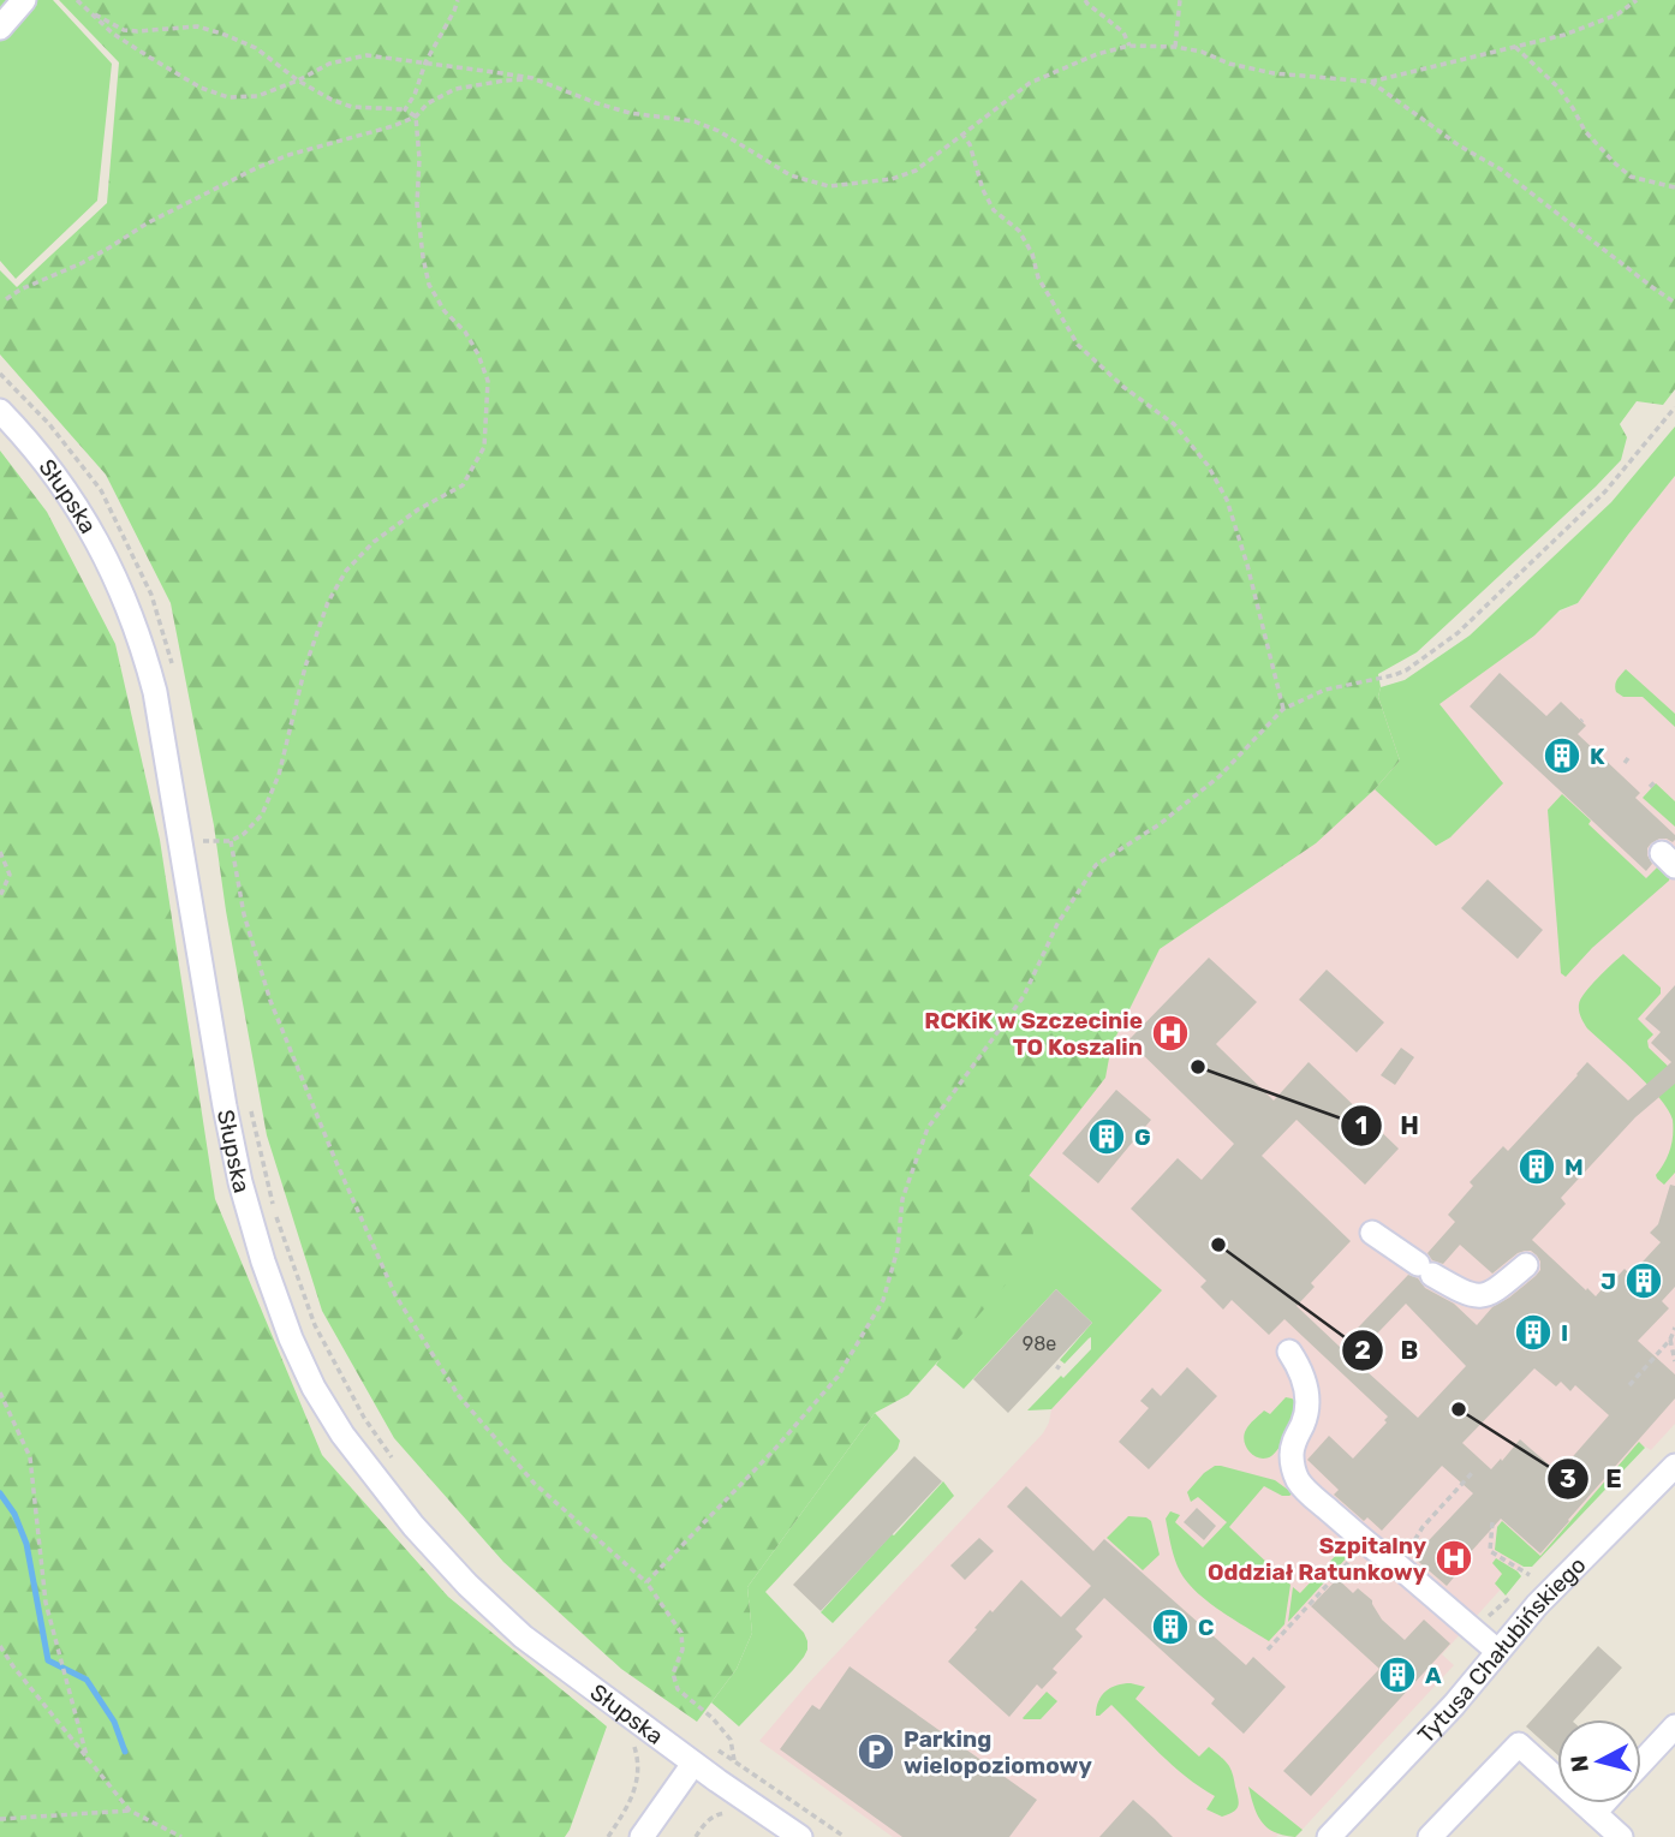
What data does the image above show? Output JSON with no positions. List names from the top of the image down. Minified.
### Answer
{"streets":{"street":["Słupska","Tytusa Chałubińskiego"]},"places":{"building":["K","G","M","J","I","C","A"],"hospital":["RCKiK w Szczecinie TO Koszalin","Szpitalny Oddział Ratunkowy"],"other":["H","B","E"],"parking":["Parking wielopoziomowy"]},"house_numbers":["98e"],"north":"left"}
